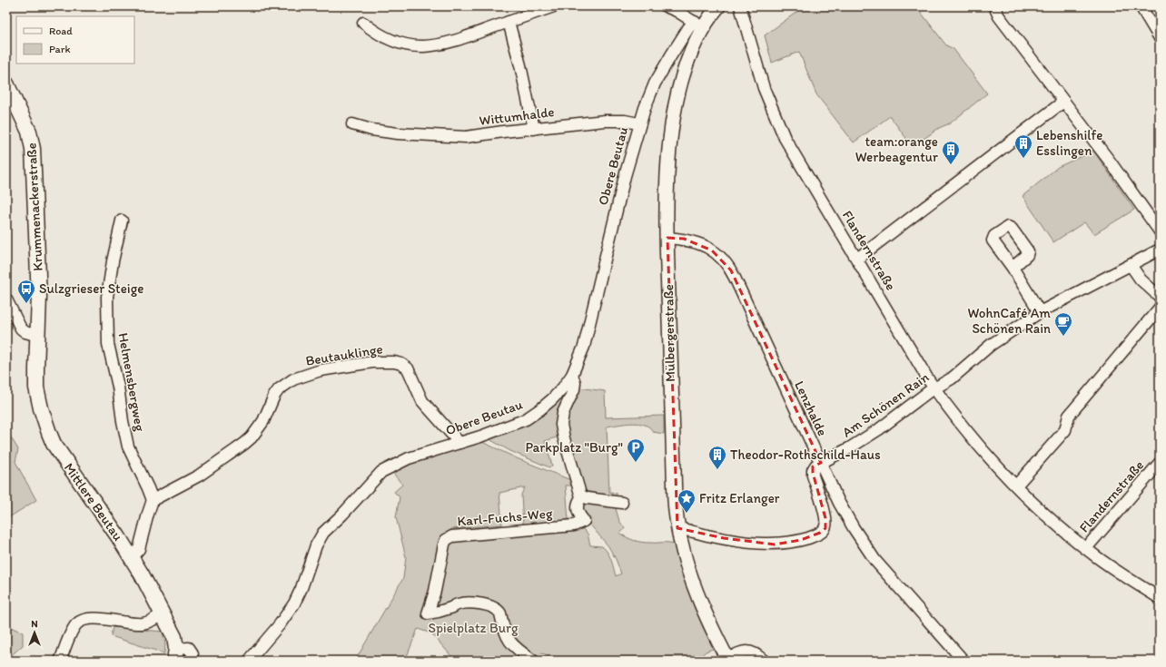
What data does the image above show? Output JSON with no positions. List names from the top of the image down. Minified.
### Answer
{"streets":{"main road":["Krummenackerstraße","Mittlere Beutau"],"street":["Wittumhalde","Obere Beutau","Flandernstraße","Mülbergerstraße","Beutauklinge","Helmensbergweg","Am Schönen Rain","Lenzhalde","Karl-Fuchs-Weg"]},"crossings":[["Wittumhalde","Obere Beutau"],["Obere Beutau","Mülbergerstraße"],["Obere Beutau","Beutauklinge"],["Krummenackerstraße","Mittlere Beutau"],["Flandernstraße","Am Schönen Rain"],["Mülbergerstraße","Lenzhalde"],["Beutauklinge","Helmensbergweg"],["Am Schönen Rain","Lenzhalde"]],"parks":["Spielplatz Burg"],"places":{"building":["Lebenshilfe Esslingen","team:orange Werbeagentur","Theodor-Rothschild-Haus"],"bus stop":["Sulzgrieser Steige"],"cafe":["WohnCafé Am Schönen Rain"],"parking":["Parkplatz \"Burg\""],"place":["Fritz Erlanger"]},"legend":["Road","Park"],"north":"top"}
